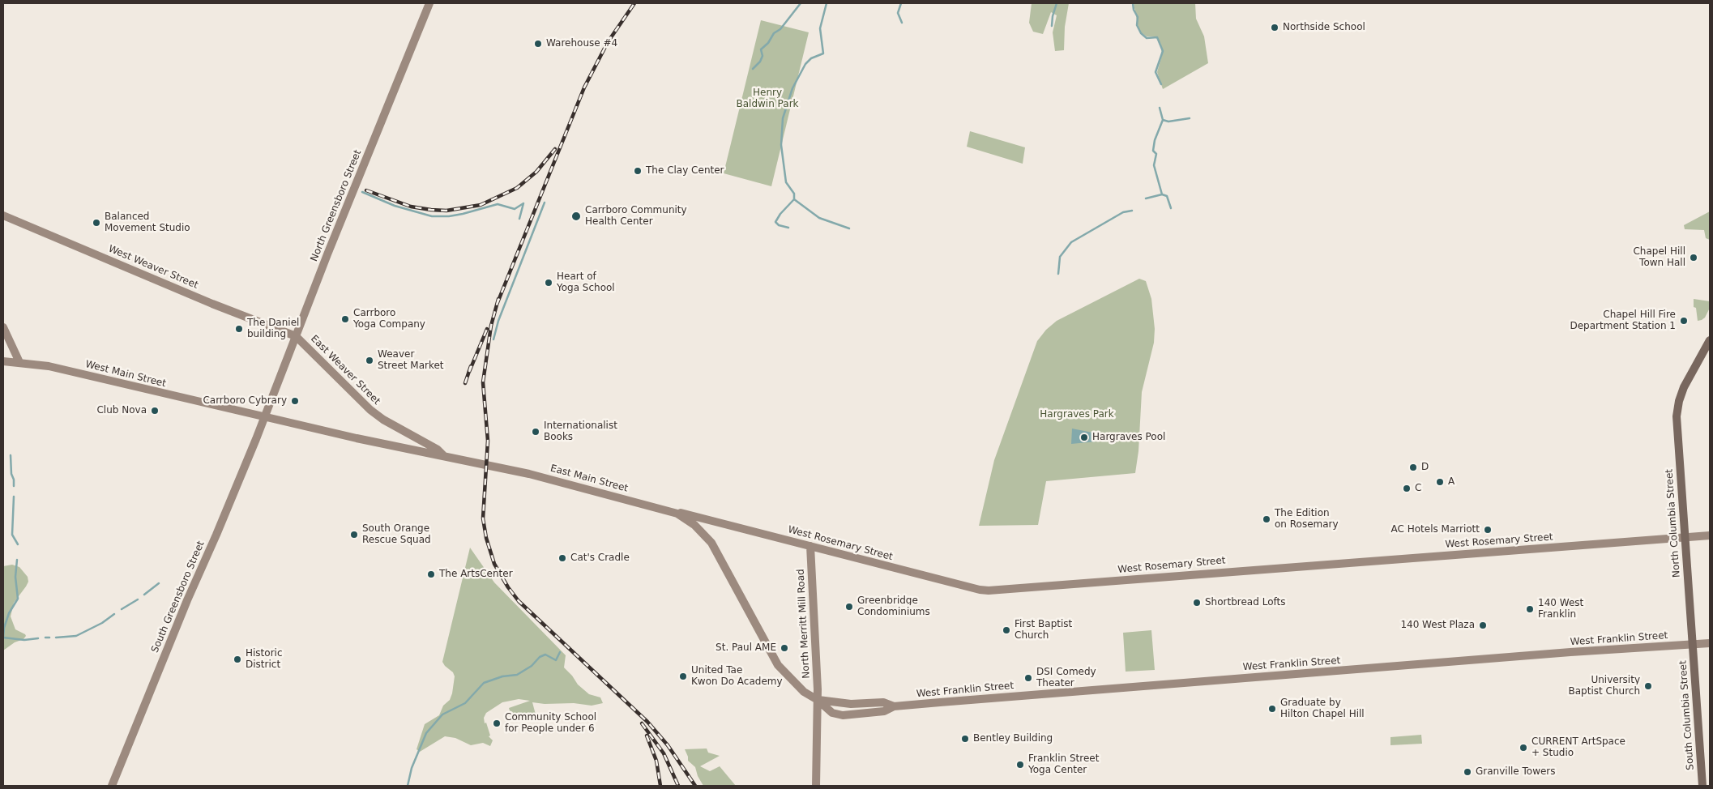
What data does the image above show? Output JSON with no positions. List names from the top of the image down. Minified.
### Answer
{"streets":{"main road":["North Greensboro Street","West Weaver Street","East Weaver Street","West Main Street","East Main Street","North Columbia Street","West Rosemary Street","South Greensboro Street","North Merritt Mill Road","West Franklin Street","South Columbia Street"]},"crossings":[["North Greensboro Street","West Weaver Street"],["North Greensboro Street","East Weaver Street"],["North Greensboro Street","West Main Street"],["North Greensboro Street","East Main Street"],["North Greensboro Street","South Greensboro Street"],["West Weaver Street","East Weaver Street"],["East Weaver Street","East Main Street"],["West Main Street","East Main Street"],["West Main Street","South Greensboro Street"],["East Main Street","West Rosemary Street"],["East Main Street","South Greensboro Street"],["East Main Street","North Merritt Mill Road"],["East Main Street","West Franklin Street"],["North Columbia Street","West Rosemary Street"],["North Columbia Street","West Franklin Street"],["North Columbia Street","South Columbia Street"],["West Rosemary Street","North Merritt Mill Road"],["North Merritt Mill Road","West Franklin Street"],["West Franklin Street","South Columbia Street"]],"parks":["Henry Baldwin Park","Hargraves Park"],"places":["Northside School","Warehouse #4","The Clay Center","Carrboro Community Health Center","Balanced Movement Studio","Chapel Hill Town Hall","Heart of Yoga School","Carrboro Yoga Company","Chapel Hill Fire Department Station 1","The Daniel building","Weaver Street Market","Carrboro Cybrary","Club Nova","Internationalist Books","Hargraves Pool","D","A","C","The Edition on Rosemary","AC Hotels Marriott","South Orange Rescue Squad","Cat's Cradle","The ArtsCenter","Shortbread Lofts","Greenbridge Condominiums","140 West Franklin","140 West Plaza","First Baptist Church","St. Paul AME","Historic District","United Tae Kwon Do Academy","DSI Comedy Theater","University Baptist Church","Graduate by Hilton Chapel Hill","Community School for People under 6","Bentley Building","CURRENT ArtSpace + Studio","Franklin Street Yoga Center","Granville Towers"]}
